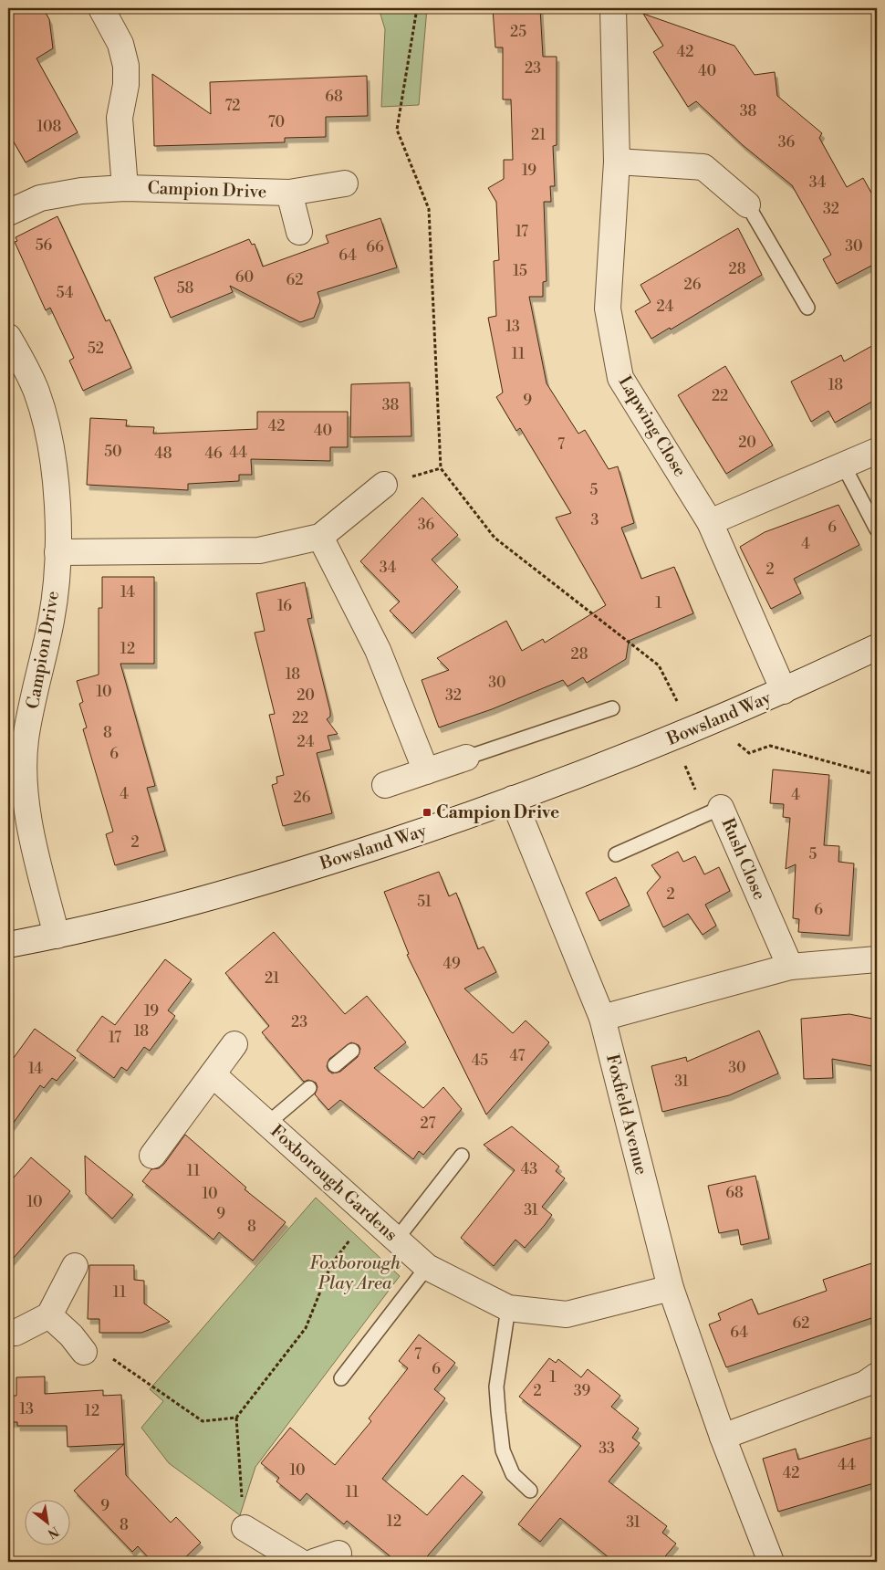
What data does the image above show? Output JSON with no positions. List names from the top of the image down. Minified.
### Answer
{"streets":{"street":["Campion Drive","Lapwing Close","Bowsland Way","Rush Close","Foxfield Avenue","Foxborough Gardens"]},"crossings":[["Campion Drive","Bowsland Way"],["Lapwing Close","Bowsland Way"],["Bowsland Way","Foxfield Avenue"],["Foxfield Avenue","Foxborough Gardens"]],"parks":["Foxborough Play Area"],"places":{"transit":["Campion Drive"]},"house_numbers":["25","42","23","40","68","72","38","70","108","21","36","19","34","32","17","56","30","66","64","28","15","60","62","26","58","54","24","13","52","11","18","22","9","38","42","40","20","7","50","44","48","46","5","3","36","6","4","34","2","14","1","16","12","28","18","30","10","20","32","22","8","24","6","4","4","26","2","5","2","51","6","49","21","19","23","18","17","47","45","30","14","31","27","43","11","68","10","10","31","9","8","11","62","64","7","6","1","2","39","13","12","33","44","10","42","11","9","12","31","8"],"north":"bottom right"}
